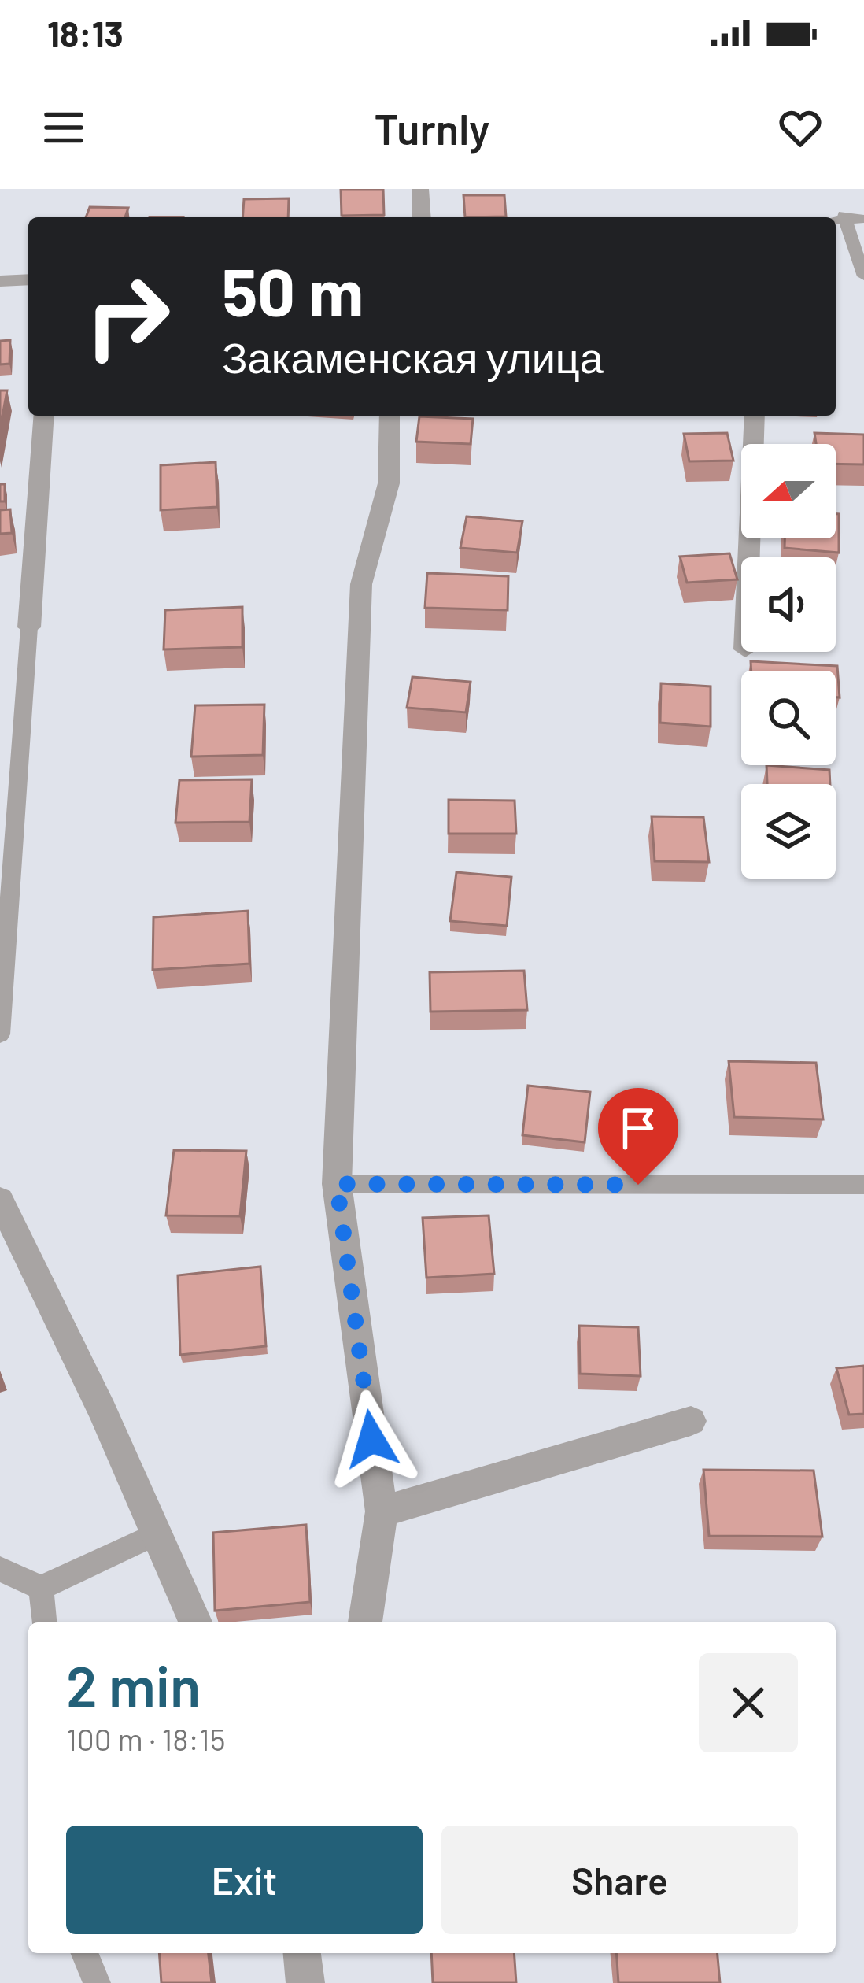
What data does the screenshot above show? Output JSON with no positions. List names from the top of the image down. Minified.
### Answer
{"north":"left","page":{"status":"18:13","header":"Turnly","turn":["50 m","Закаменская улица"],"heading":["2 min","100 m · 18:15"],"buttons":["Exit","Share"]}}
